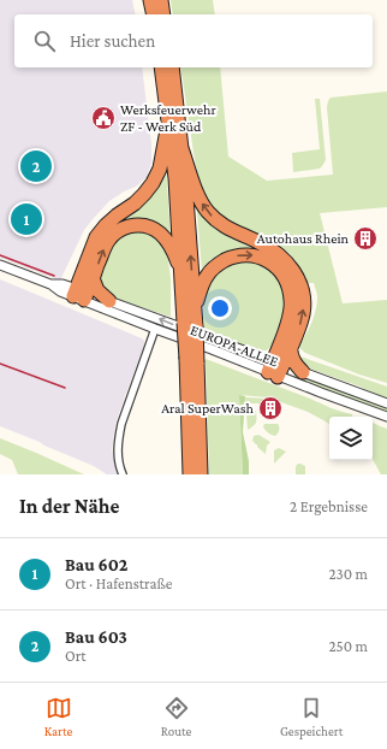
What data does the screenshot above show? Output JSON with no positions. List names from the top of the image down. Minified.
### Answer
{"streets":{"street":["EUROPA-ALLEE"]},"places":{"public building":["Werksfeuerwehr ZF - Werk Süd"],"building":["Autohaus Rhein","Aral SuperWash"]},"page":{"search":"Hier suchen","pins":["2","1"],"heading":["In der Nähe","2 Ergebnisse"],"list":[{"mark":"1","name":"Bau 602","note":"Ort · Hafenstraße","value":"230 m"},{"mark":"2","name":"Bau 603","note":"Ort","value":"250 m"}],"nav":["Karte","Route","Gespeichert"]}}
